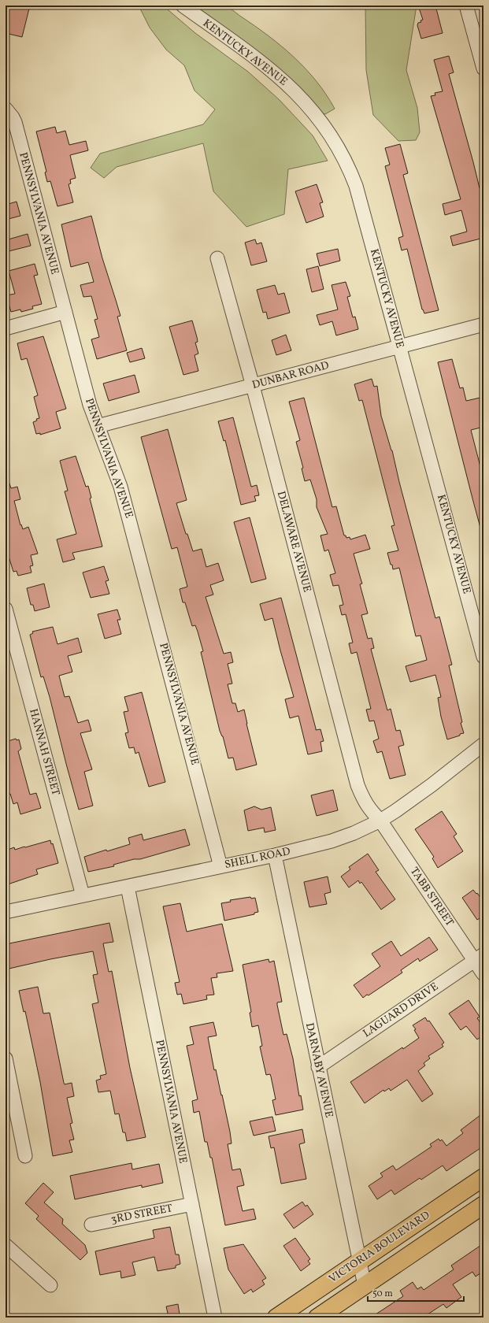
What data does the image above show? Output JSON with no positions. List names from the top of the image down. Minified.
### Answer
{"streets":{"main road":["VICTORIA BOULEVARD"],"street":["KENTUCKY AVENUE","PENNSYLVANIA AVENUE","DUNBAR ROAD","DELAWARE AVENUE","HANNAH STREET","SHELL ROAD","TABB STREET","LAGUARD DRIVE","DARNABY AVENUE","3RD STREET"]},"crossings":[["KENTUCKY AVENUE","DUNBAR ROAD"],["PENNSYLVANIA AVENUE","DUNBAR ROAD"],["PENNSYLVANIA AVENUE","SHELL ROAD"],["PENNSYLVANIA AVENUE","3RD STREET"],["DUNBAR ROAD","DELAWARE AVENUE"],["DELAWARE AVENUE","SHELL ROAD"],["DELAWARE AVENUE","TABB STREET"],["HANNAH STREET","SHELL ROAD"],["SHELL ROAD","TABB STREET"],["SHELL ROAD","DARNABY AVENUE"],["TABB STREET","LAGUARD DRIVE"],["LAGUARD DRIVE","DARNABY AVENUE"],["DARNABY AVENUE","VICTORIA BOULEVARD"]],"scale_bar":"50 m"}
